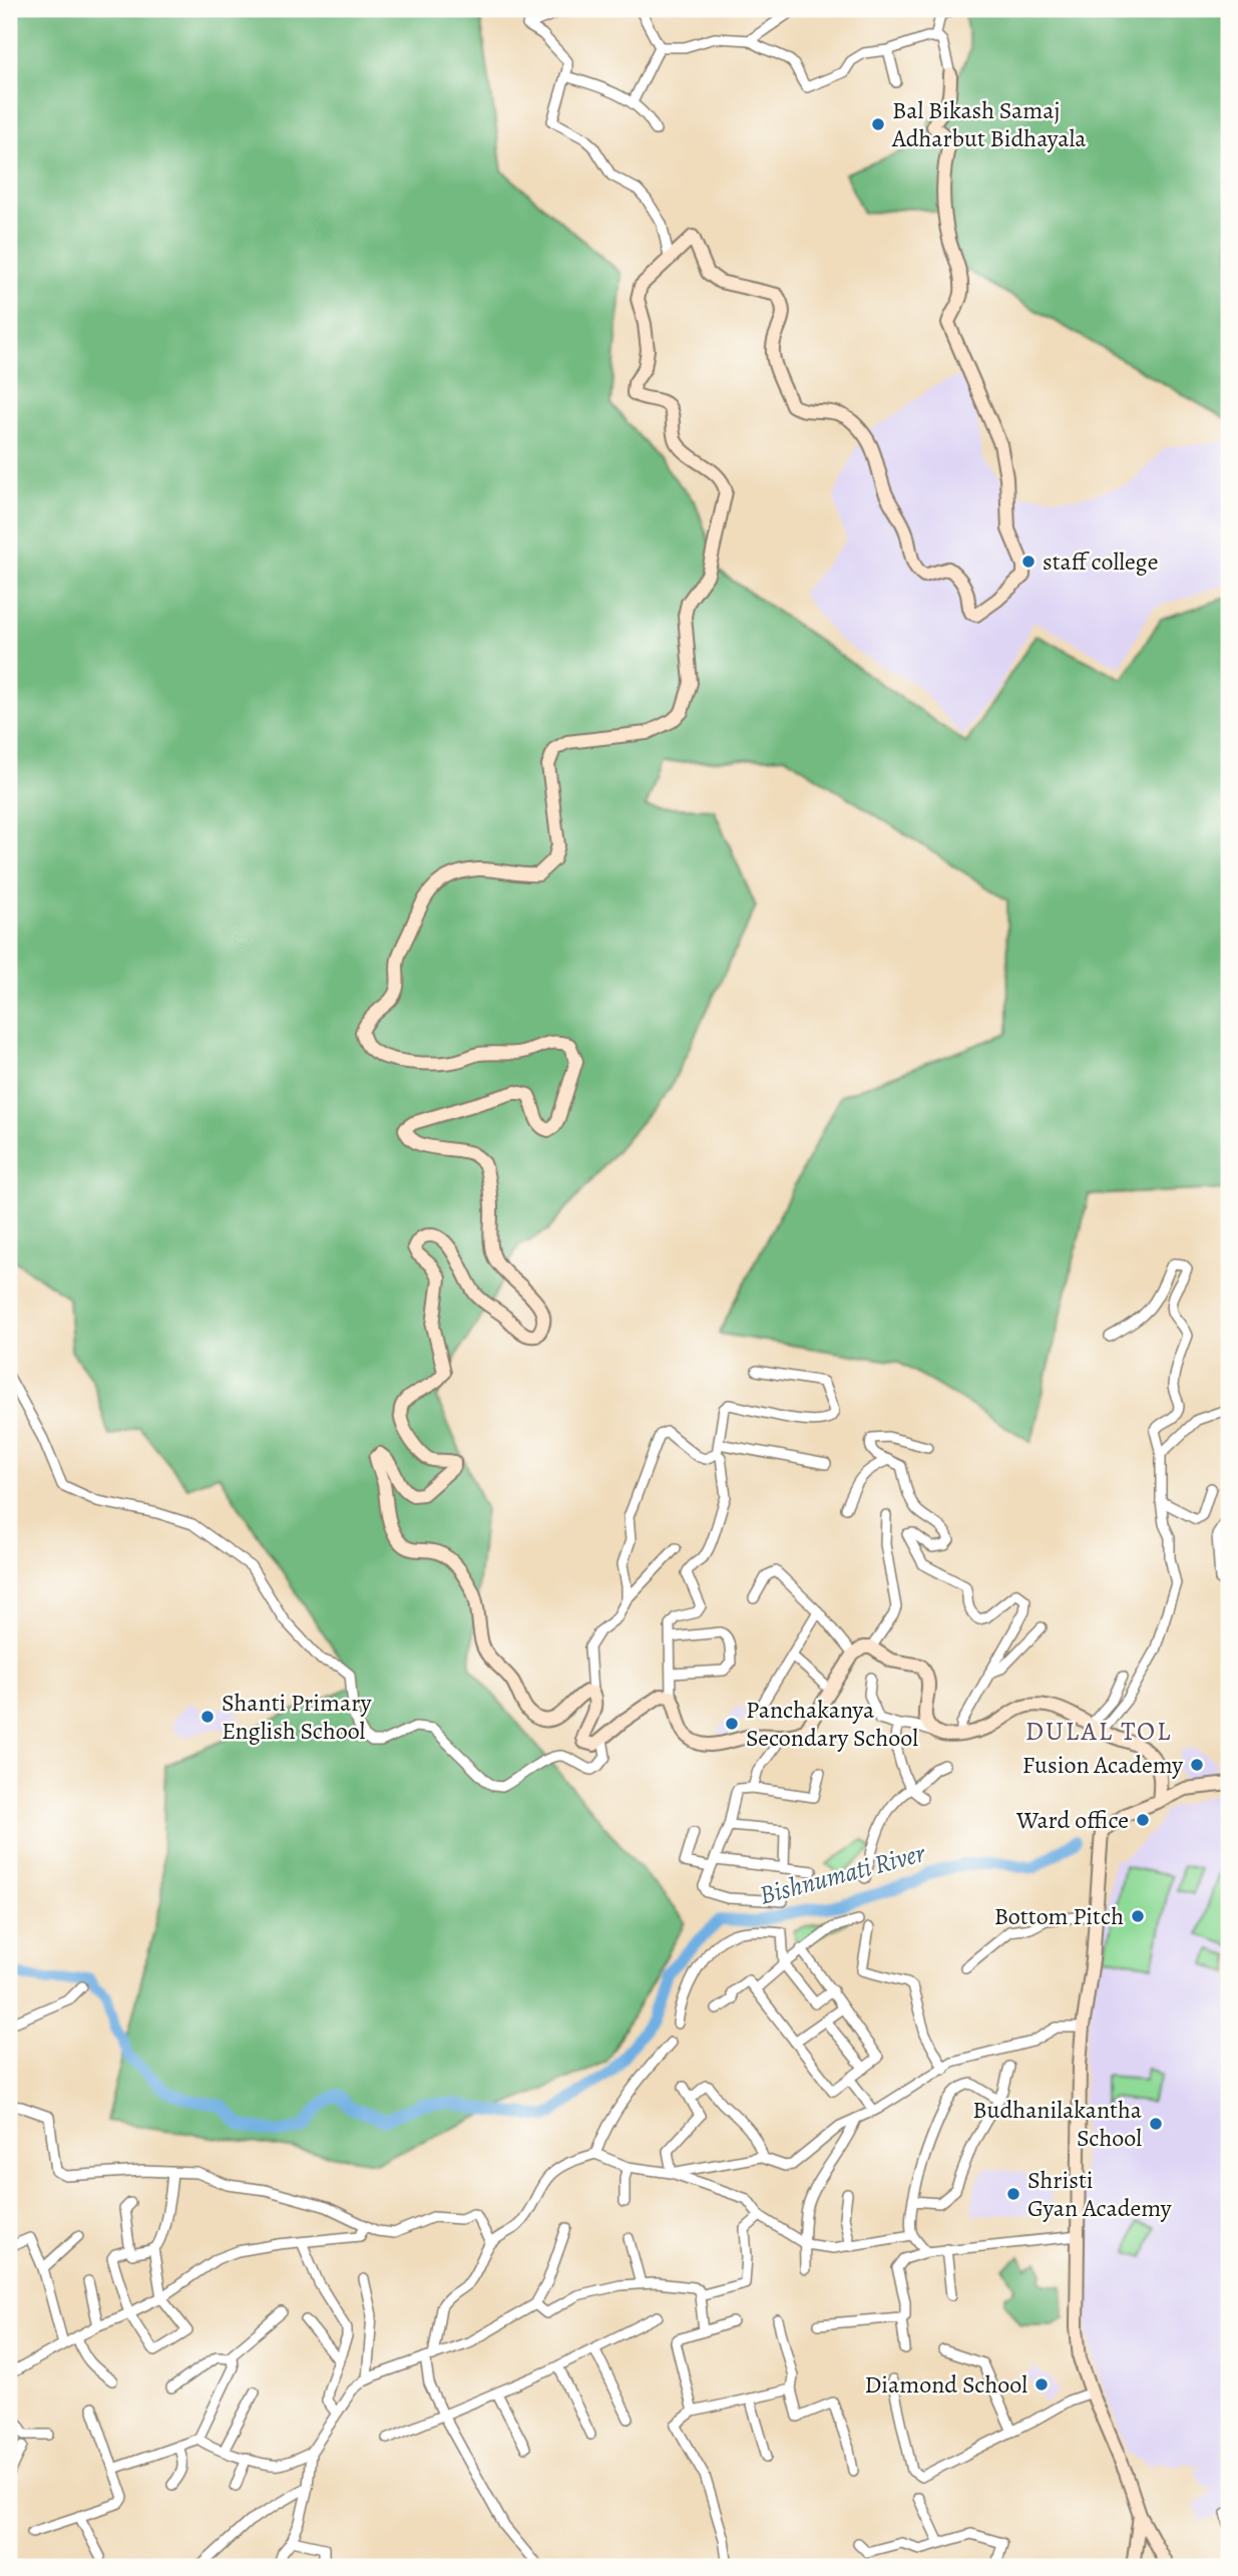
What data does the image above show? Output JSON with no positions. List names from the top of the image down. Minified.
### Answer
{"districts":["DULAL TOL"],"water":["Bishnumati River"],"places":["Bal Bikash Samaj Adharbut Bidhayala","staff college","Shanti Primary English School","Panchakanya Secondary School","Fusion Academy","Ward office","Bottom Pitch","Budhanilakantha School","Shristi Gyan Academy","Diamond School"]}
